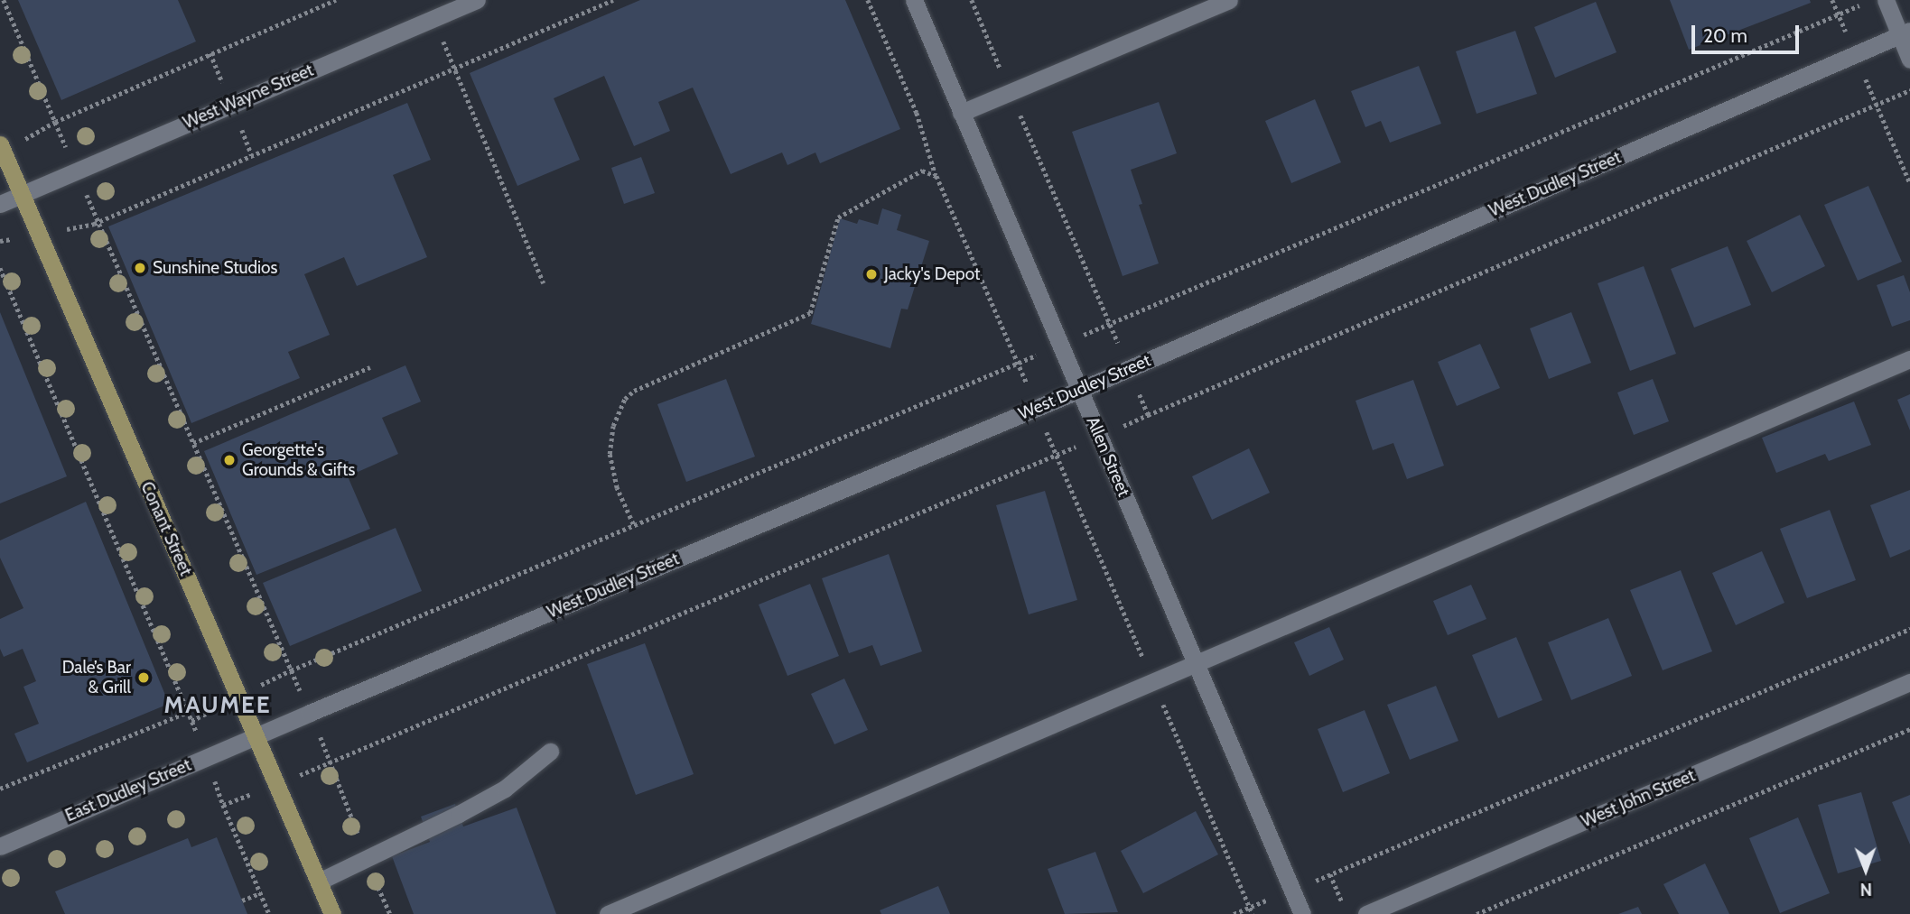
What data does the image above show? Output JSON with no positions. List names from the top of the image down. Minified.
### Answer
{"streets":{"main road":["Conant Street"],"street":["West Wayne Street","West Dudley Street","Allen Street","East Dudley Street","West John Street"]},"crossings":[["West Wayne Street","Conant Street"],["West Dudley Street","Allen Street"],["West Dudley Street","Conant Street"],["West Dudley Street","East Dudley Street"],["Conant Street","East Dudley Street"]],"districts":["MAUMEE"],"places":["Sunshine Studios","Jacky's Depot","Georgette's Grounds & Gifts","Dale’s Bar & Grill"],"scale_bar":"20 m","north":"bottom"}
